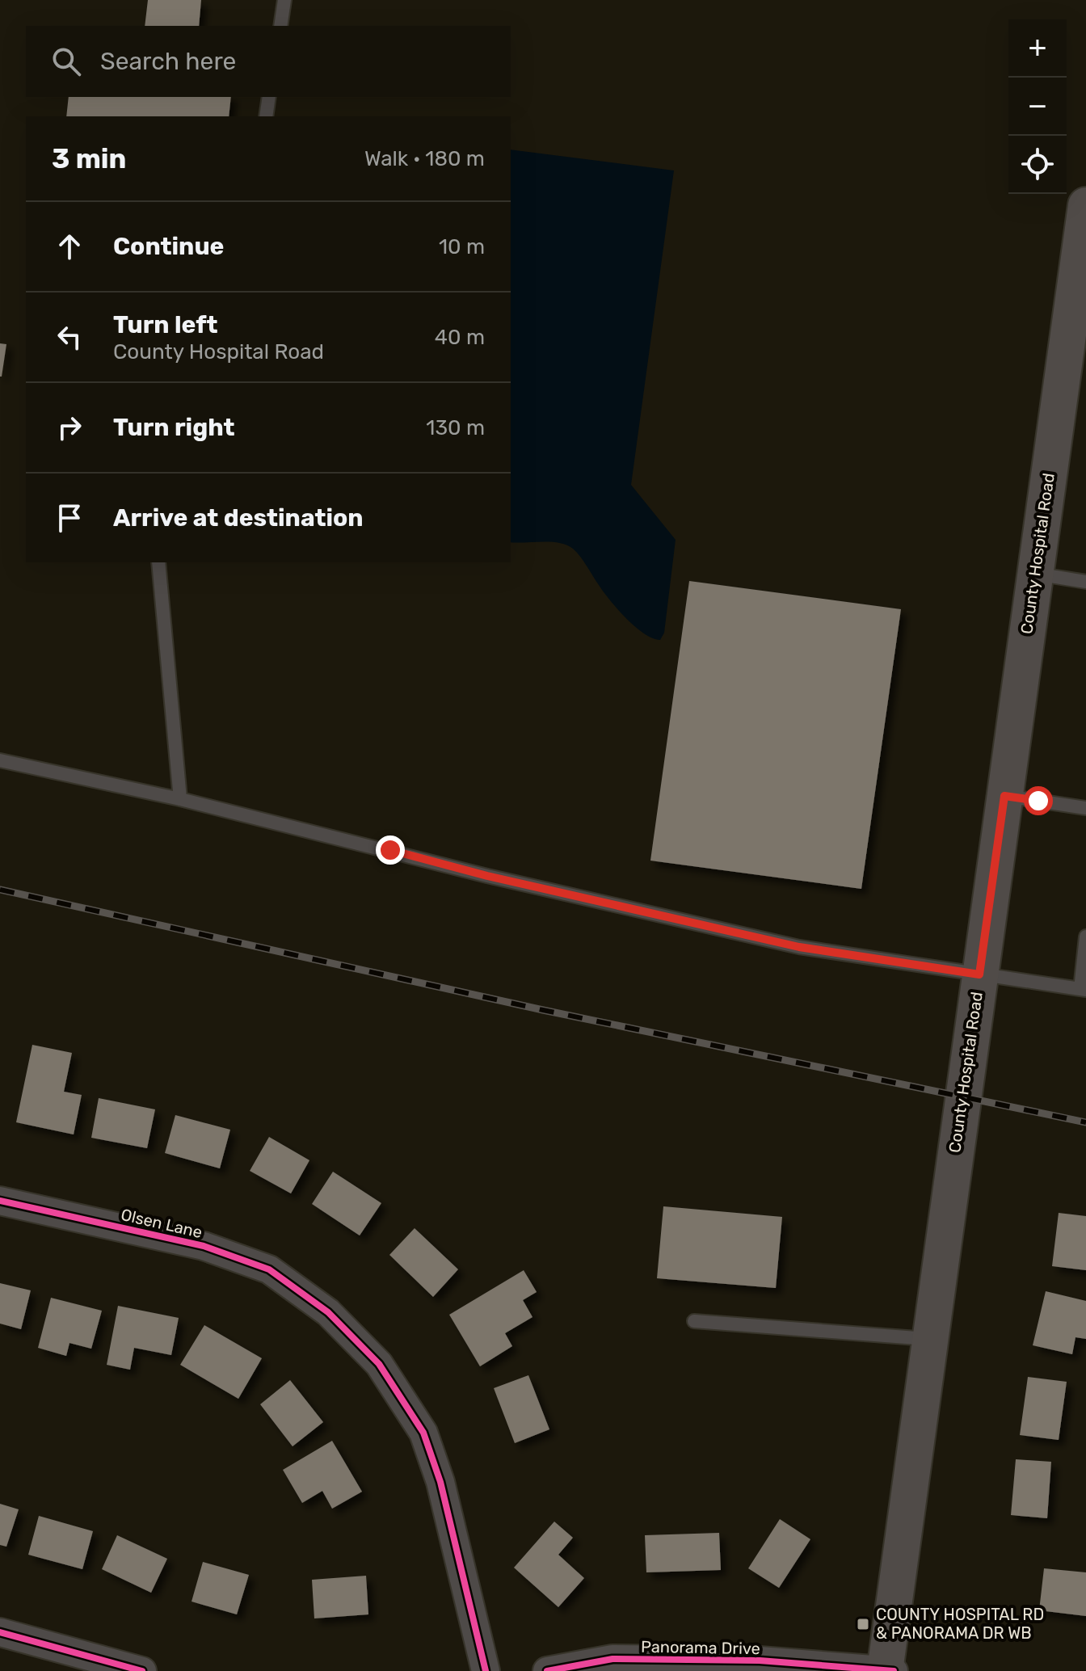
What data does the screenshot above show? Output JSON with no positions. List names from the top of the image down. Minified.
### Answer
{"streets":{"main road":["County Hospital Road"],"street":["Olsen Lane","Panorama Drive"]},"crossings":[["County Hospital Road","Panorama Drive"]],"places":{"transit":["COUNTY HOSPITAL RD & PANORAMA DR WB"]},"page":{"map_buttons":["+","−"],"search":"Search here","heading":["3 min","Walk · 180 m"],"list":[["Continue","10 m"],["Turn left","County Hospital Road","40 m"],["Turn right","130 m"],"Arrive at destination"]}}
